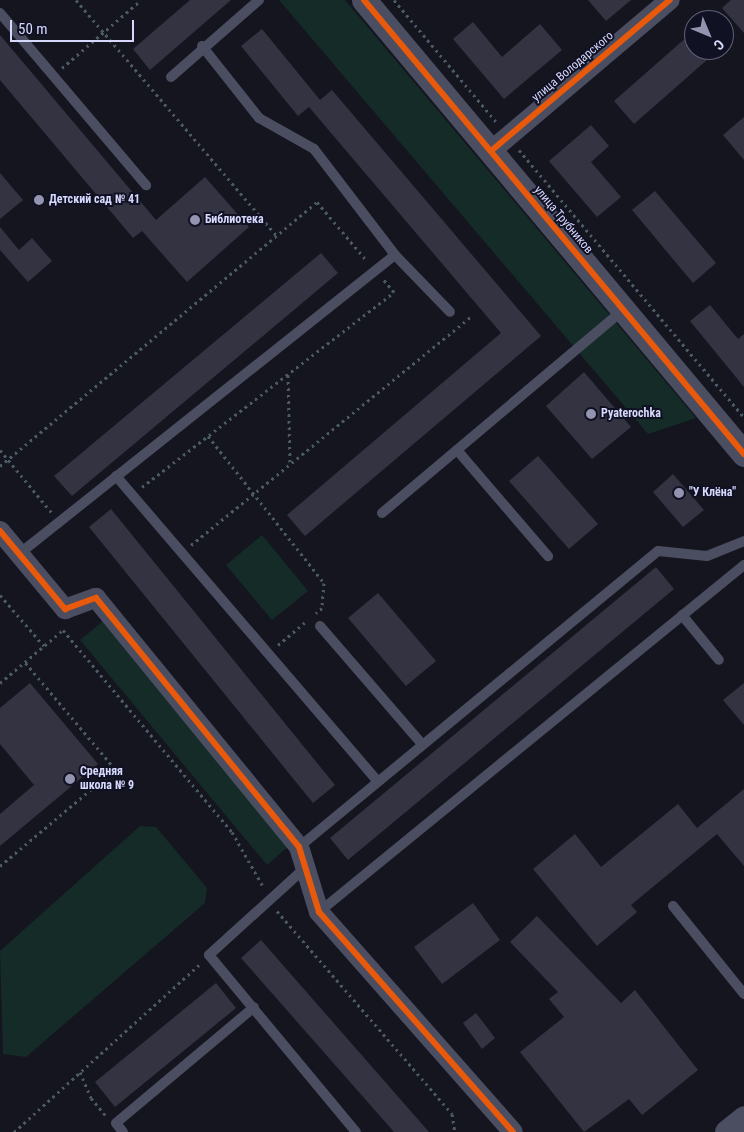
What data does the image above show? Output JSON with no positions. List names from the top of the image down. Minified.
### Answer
{"streets":{"street":["улица Володарского","улица Трубников"]},"crossings":[["улица Володарского","улица Трубников"]],"places":["Детский сад № 41","Библиотека","Pyaterochka","\"У Клёна\"","Средняя школа № 9"],"scale_bar":"50 m","north":"bottom right"}
